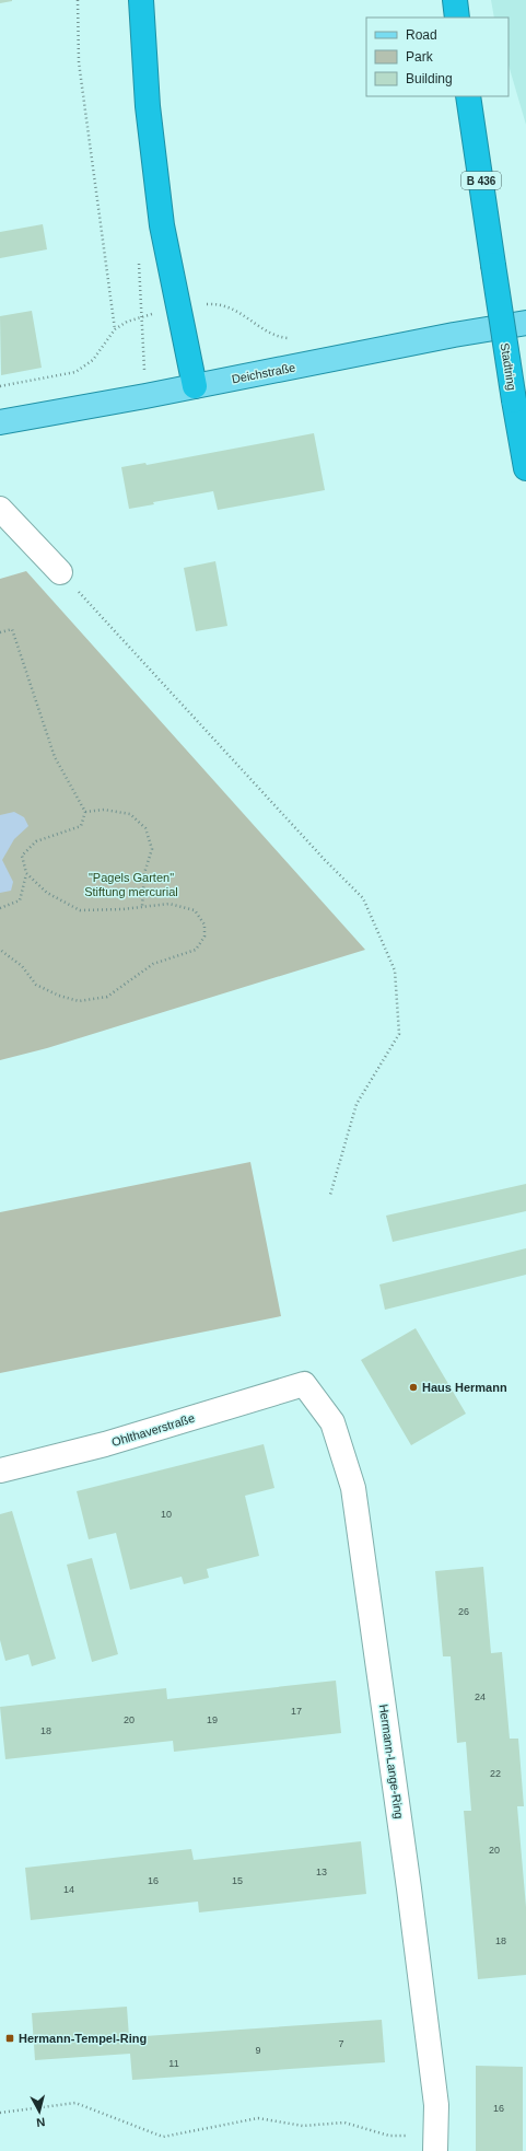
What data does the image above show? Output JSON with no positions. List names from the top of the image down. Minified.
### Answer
{"streets":{"highway":["B 436","Stadtring"],"main road":["Deichstraße"],"street":["Ohlthaverstraße","Hermann-Lange-Ring"]},"crossings":[["Ohlthaverstraße","Hermann-Lange-Ring"]],"parks":["\"Pagels Garten\" Stiftung mercurial"],"places":{"other":["Haus Hermann"],"transit":["Hermann-Tempel-Ring"]},"house_numbers":["10","26","24","17","20","19","18","22","20","13","16","15","14","18","7","9","11","16"],"legend":["Road","Park","Building"],"north":"bottom"}
